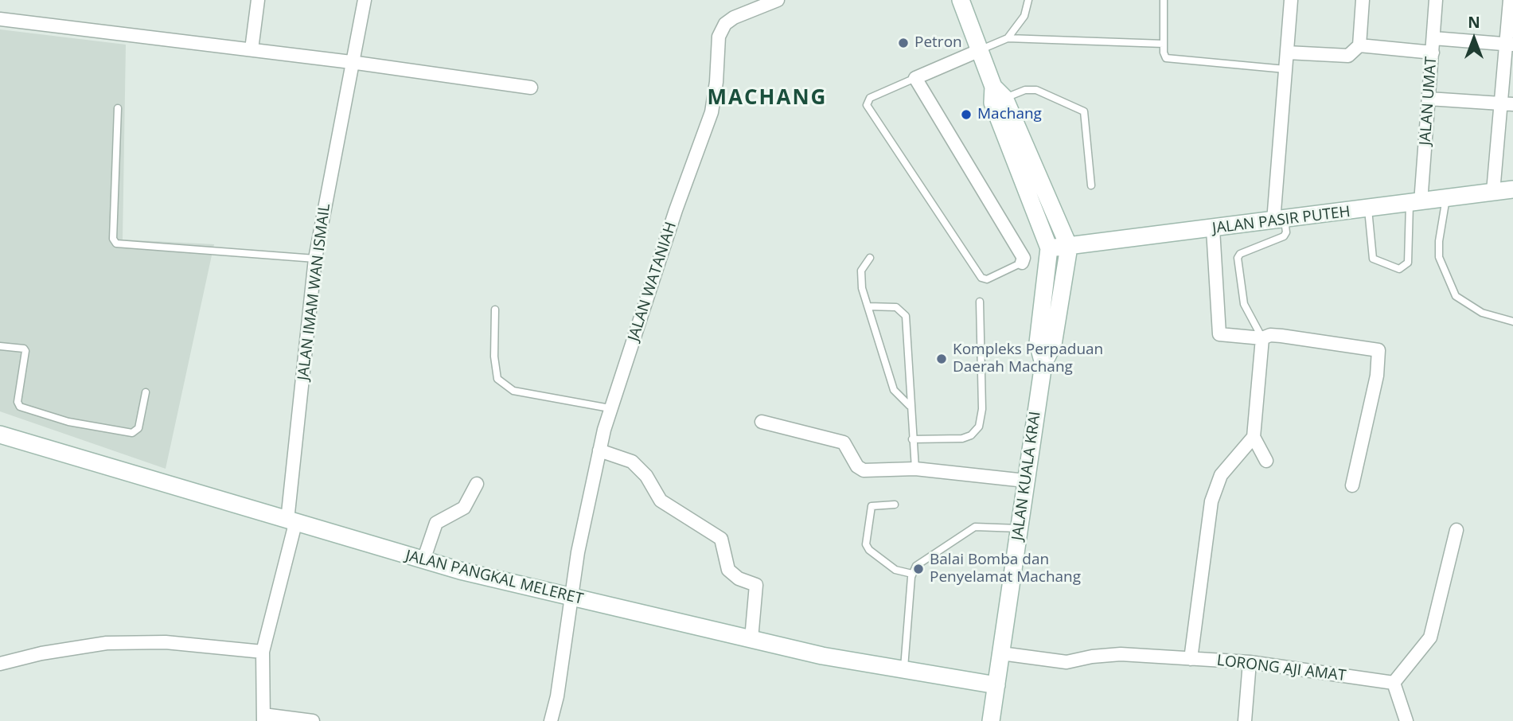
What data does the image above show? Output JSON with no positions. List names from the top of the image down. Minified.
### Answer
{"streets":{"main road":["JALAN PASIR PUTEH","JALAN KUALA KRAI","JALAN PANGKAL MELERET"],"street":["JALAN UMAT","JALAN WATANIAH","JALAN IMAM WAN ISMAIL","LORONG AJI AMAT"]},"crossings":[["JALAN UMAT","JALAN PASIR PUTEH"],["JALAN PASIR PUTEH","JALAN KUALA KRAI"],["JALAN WATANIAH","JALAN PANGKAL MELERET"],["JALAN IMAM WAN ISMAIL","JALAN PANGKAL MELERET"],["JALAN KUALA KRAI","JALAN PANGKAL MELERET"],["JALAN KUALA KRAI","LORONG AJI AMAT"]],"districts":["MACHANG"],"places":["Petron","Machang","Kompleks Perpaduan Daerah Machang","Balai Bomba dan Penyelamat Machang"],"north":"top"}
